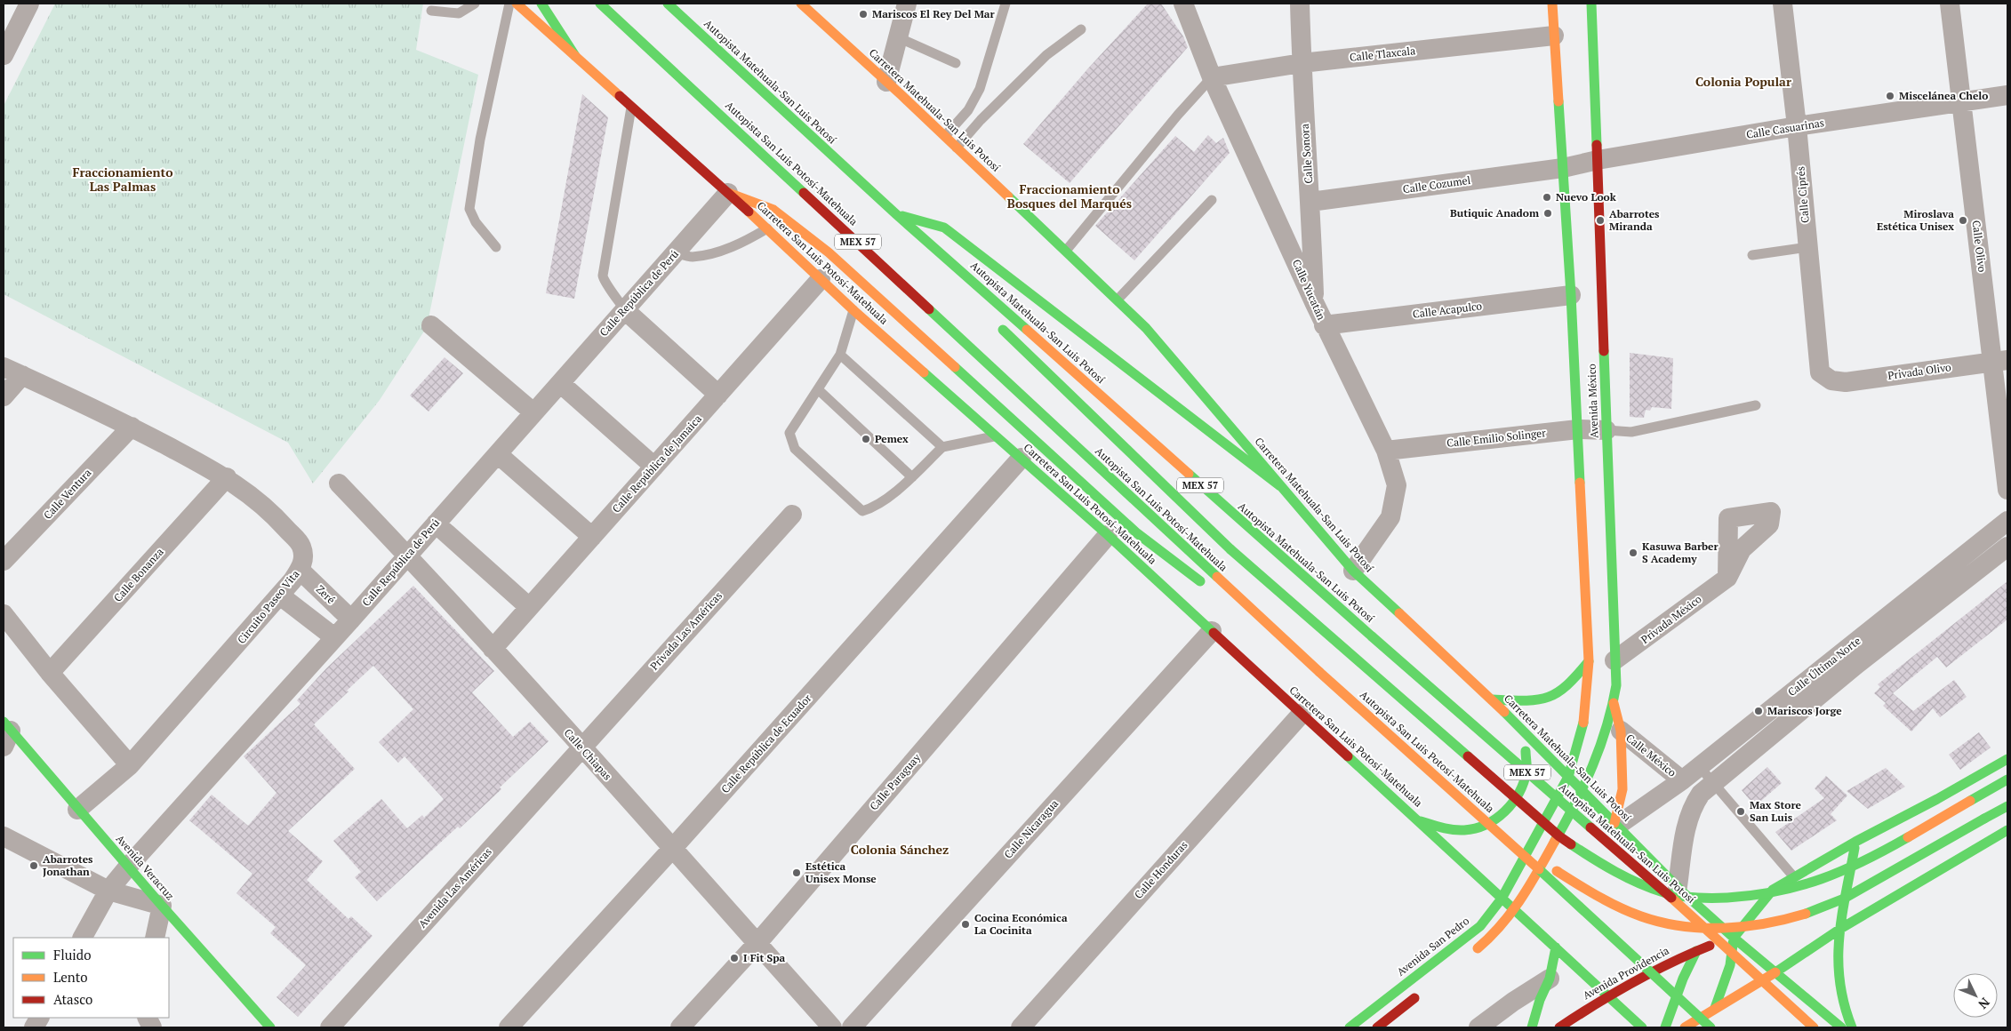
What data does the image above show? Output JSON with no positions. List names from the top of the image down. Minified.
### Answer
{"streets":{"main road":["Autopista Matehuala-San Luis Potosí","Carretera Matehuala-San Luis Potosí","Autopista San Luis Potosí-Matehuala","MEX 57","Carretera San Luis Potosí-Matehuala","Avenida México","Avenida Veracruz","Avenida San Pedro","Avenida Providencia"],"street":["Calle Tlaxcala","Calle Casuarinas","Calle Sonora","Calle Cozumel","Calle Ciprés","Calle Olivo","Calle Yucatán","Calle República de Perú","Calle Acapulco","Privada Olivo","Calle Emilio Solinger","Calle República de Jamaica","Calle Ventura","Calle Bonanza","Zeré","Circuito Paseo Vita","Privada México","Privada Las Américas","Calle Última Norte","Calle República de Ecuador","Calle Chiapas","Calle México","Calle Paraguay","Calle Nicaragua","Calle Honduras","Avenida Las Américas"]},"crossings":[["Calle Tlaxcala","Calle Sonora"],["Calle Tlaxcala","Calle Yucatán"],["Calle Tlaxcala","Avenida México"],["Carretera Matehuala-San Luis Potosí","Calle Yucatán"],["Carretera Matehuala-San Luis Potosí","Avenida México"],["Carretera Matehuala-San Luis Potosí","Calle Última Norte"],["Carretera Matehuala-San Luis Potosí","Avenida San Pedro"],["Carretera Matehuala-San Luis Potosí","Avenida Providencia"],["Calle Casuarinas","Calle Cozumel"],["Calle Casuarinas","Calle Ciprés"],["Calle Casuarinas","Calle Olivo"],["Calle Casuarinas","Avenida México"],["Calle Sonora","Calle Cozumel"],["Calle Sonora","Calle Yucatán"],["Calle Cozumel","Avenida México"],["Calle Ciprés","Privada Olivo"],["Calle Olivo","Privada Olivo"],["Carretera San Luis Potosí-Matehuala","Calle República de Perú"],["Carretera San Luis Potosí-Matehuala","Calle República de Jamaica"],["Carretera San Luis Potosí-Matehuala","Calle República de Ecuador"],["Carretera San Luis Potosí-Matehuala","Calle Paraguay"],["Carretera San Luis Potosí-Matehuala","Calle Nicaragua"],["Carretera San Luis Potosí-Matehuala","Calle Honduras"],["Carretera San Luis Potosí-Matehuala","Avenida San Pedro"],["Carretera San Luis Potosí-Matehuala","Avenida Providencia"],["Calle Yucatán","Calle Acapulco"],["Calle Yucatán","Calle Emilio Solinger"],["Calle República de Perú","Zeré"],["Calle República de Perú","Calle Chiapas"],["Calle República de Perú","Avenida Veracruz"],["Calle Acapulco","Avenida México"],["Avenida México","Calle Emilio Solinger"],["Avenida México","Privada México"],["Avenida México","Avenida San Pedro"],["Calle República de Jamaica","Calle Chiapas"],["Calle Ventura","Circuito Paseo Vita"],["Calle Bonanza","Circuito Paseo Vita"],["Zeré","Circuito Paseo Vita"],["Circuito Paseo Vita","Avenida Veracruz"],["Privada Las Américas","Calle Chiapas"],["Privada Las Américas","Avenida Las Américas"],["Calle Última Norte","Calle México"],["Calle República de Ecuador","Calle Chiapas"],["Calle Chiapas","Calle Paraguay"],["Calle Chiapas","Avenida Las Américas"]],"districts":["Colonia Popular","Fraccionamiento Las Palmas","Fraccionamiento Bosques del Marqués","Colonia Sánchez"],"places":["Mariscos El Rey Del Mar","Miscelánea Chelo","Nuevo Look","Butiquic Anadom","Abarrotes Miranda","Miroslava Estética Unisex","Pemex","Kasuwa Barber S Academy","Mariscos Jorge","Max Store San Luis","Abarrotes Jonathan","Estética Unisex Monse","Cocina Económica La Cocinita","I Fit Spa"],"legend":["Fluido","Lento","Atasco"],"north":"bottom right"}
